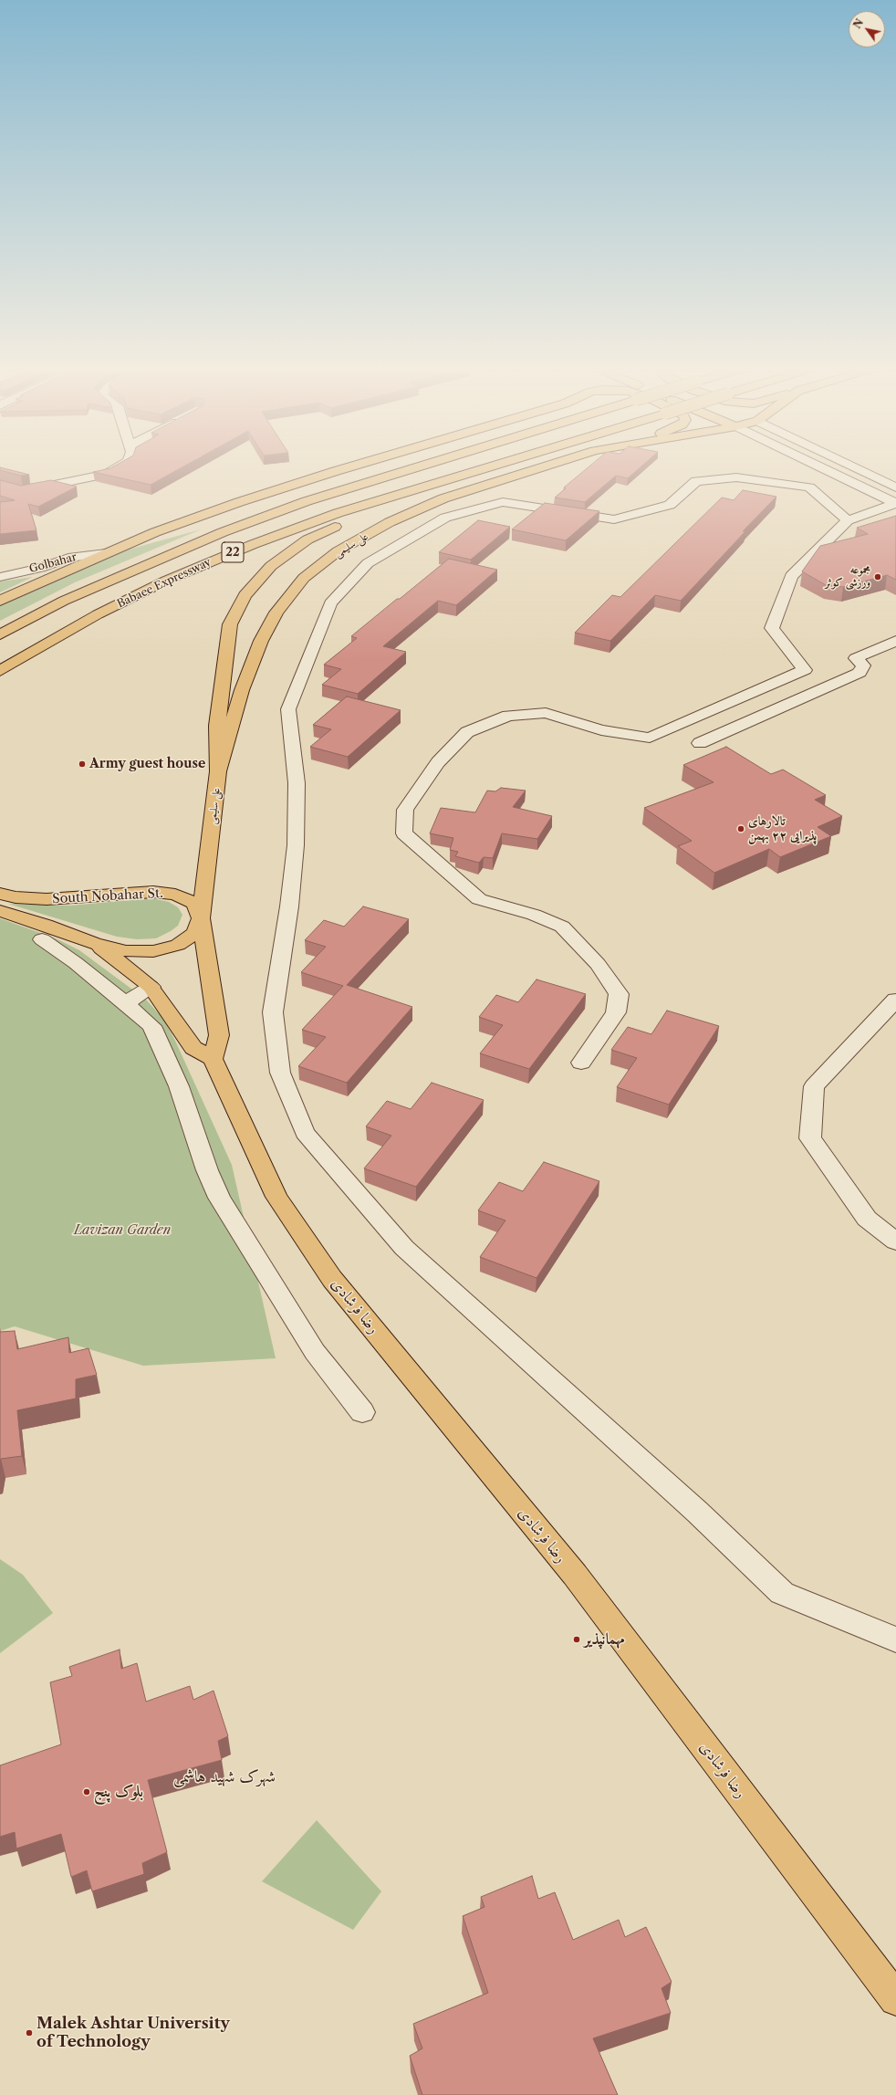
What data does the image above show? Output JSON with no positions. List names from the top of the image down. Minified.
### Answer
{"streets":{"main road":["علی سلیمی","22","Babaee Expressway","South Nobahar St.","رضا فرشادی"],"street":["Golbahar"]},"crossings":[["علی سلیمی","South Nobahar St."],["علی سلیمی","رضا فرشادی"],["22","Babaee Expressway"]],"districts":["شهرک شهید هاشمی"],"parks":["Lavizan Garden"],"places":["مجموعه ورزشی کوثر","Army guest house","تالارهای پذیرایی ۲۲ بهمن","مهمانپذیر","بلوک پنج","Malek Ashtar University of Technology"],"north":"top left"}
